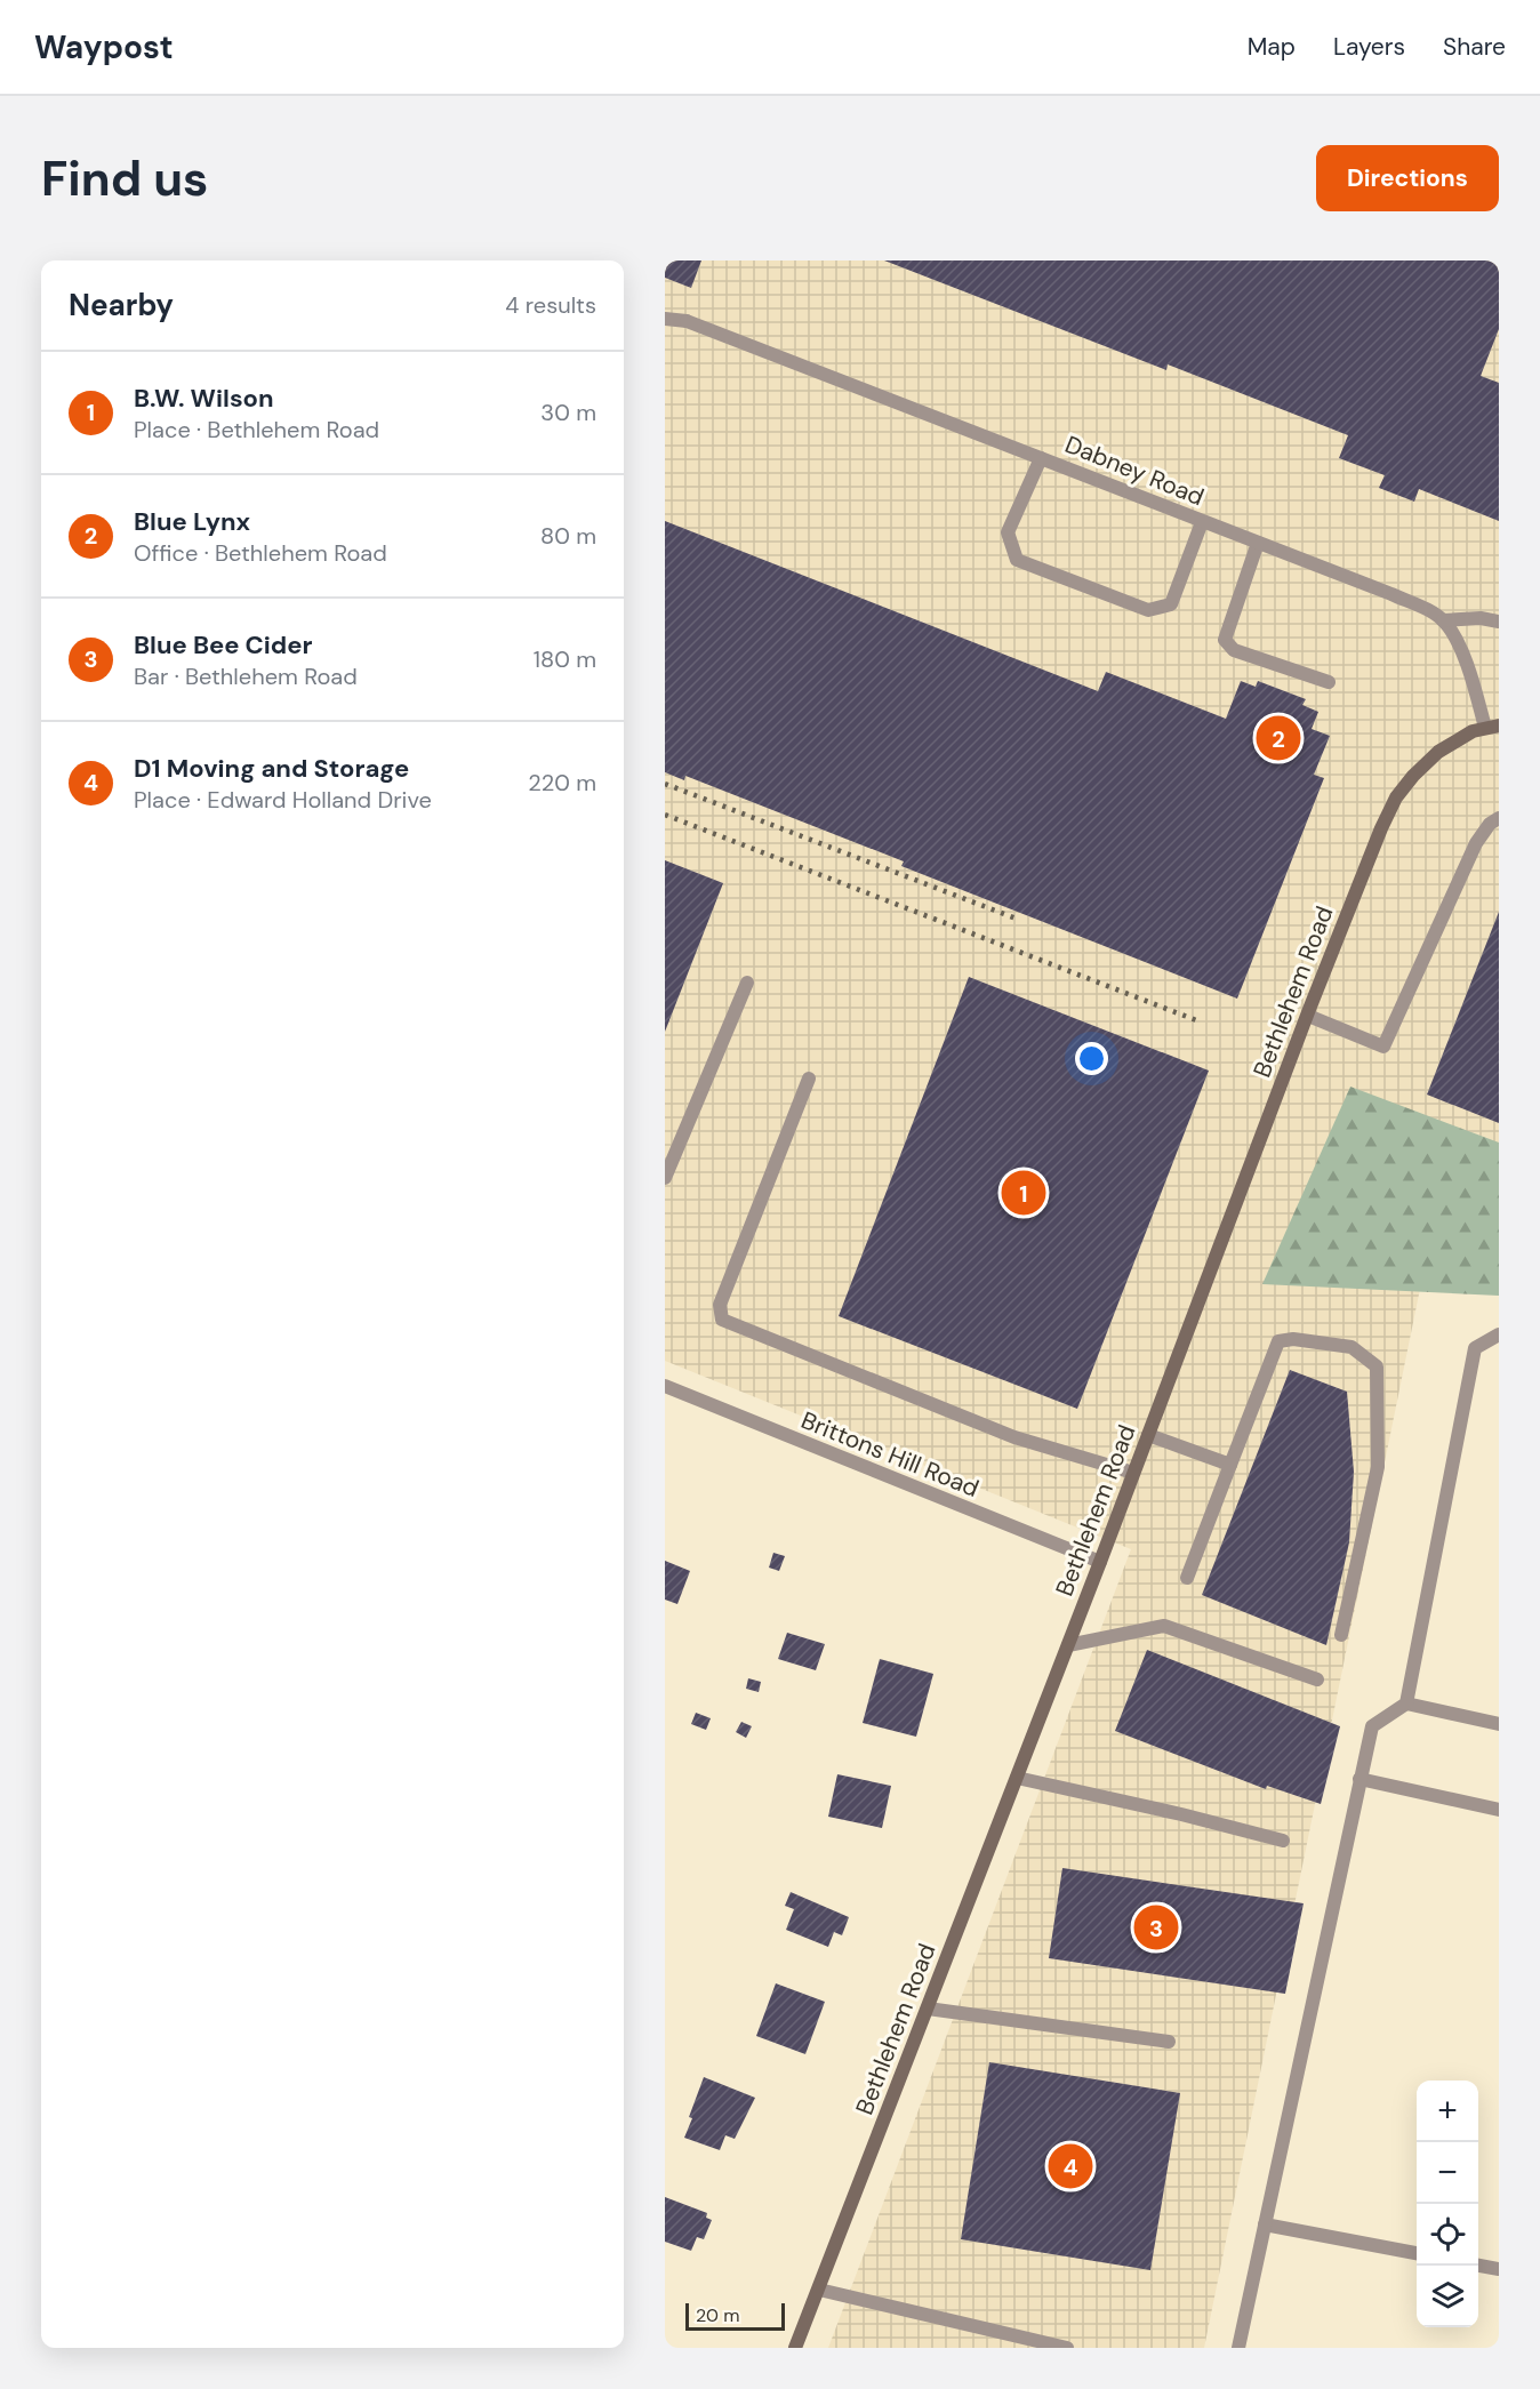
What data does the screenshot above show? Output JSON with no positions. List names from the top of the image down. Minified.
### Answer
{"streets":{"street":["Dabney Road","Bethlehem Road","Brittons Hill Road"]},"crossings":[["Bethlehem Road","Brittons Hill Road"]],"scale_bar":"20 m","page":{"header":"Waypost","nav":["Map","Layers","Share"],"buttons":"Directions","title":"Find us","heading":["Nearby","4 results"],"list":[{"mark":"1","name":"B.W. Wilson","note":"Place · Bethlehem Road","value":"30 m"},{"mark":"2","name":"Blue Lynx","note":"Office · Bethlehem Road","value":"80 m"},{"mark":"3","name":"Blue Bee Cider","note":"Bar · Bethlehem Road","value":"180 m"},{"mark":"4","name":"D1 Moving and Storage","note":"Place · Edward Holland Drive","value":"220 m"}],"pins":["2","1","3","4"],"map_buttons":["+","−"],"scale":"20 m"}}
